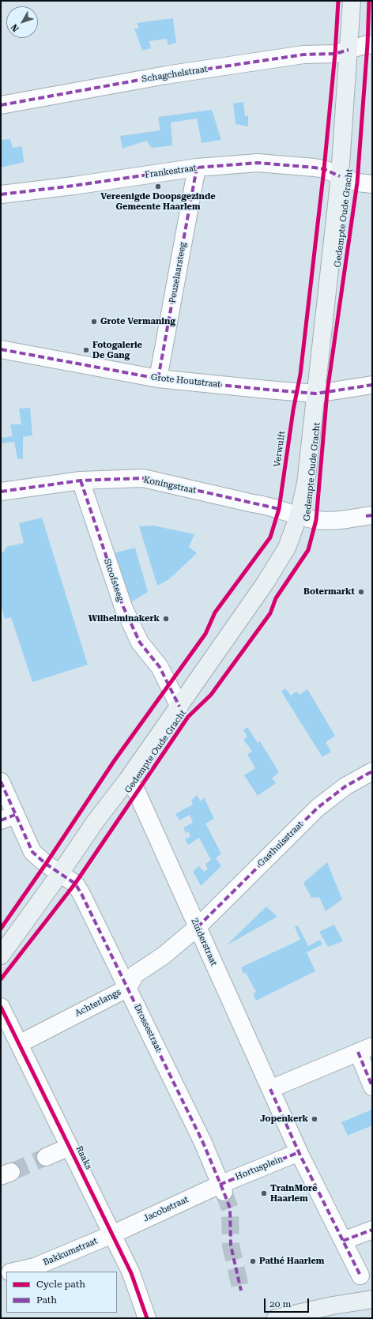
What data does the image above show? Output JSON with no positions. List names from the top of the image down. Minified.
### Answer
{"streets":{"street":["Schagchelstraat","Frankestraat","Gedempte Oude Gracht","Peuzelaarsteeg","Grote Houtstraat","Koningstraat","Stoofsteeg","Gasthuisstraat","Zuiderstraat","Achterlangs","Drossestraat","Raaks","Hortusplein","Jacobstraat","Bakkumstraat"],"cycle path":["Verwulft"]},"crossings":[["Schagchelstraat","Gedempte Oude Gracht"],["Frankestraat","Gedempte Oude Gracht"],["Frankestraat","Peuzelaarsteeg"],["Gedempte Oude Gracht","Grote Houtstraat"],["Gedempte Oude Gracht","Koningstraat"],["Gedempte Oude Gracht","Stoofsteeg"],["Gedempte Oude Gracht","Zuiderstraat"],["Gedempte Oude Gracht","Drossestraat"],["Peuzelaarsteeg","Grote Houtstraat"],["Koningstraat","Stoofsteeg"],["Gasthuisstraat","Zuiderstraat"],["Gasthuisstraat","Achterlangs"],["Zuiderstraat","Achterlangs"],["Zuiderstraat","Hortusplein"],["Achterlangs","Drossestraat"],["Achterlangs","Raaks"],["Drossestraat","Hortusplein"],["Drossestraat","Jacobstraat"],["Raaks","Jacobstraat"],["Raaks","Bakkumstraat"],["Hortusplein","Jacobstraat"],["Jacobstraat","Bakkumstraat"]],"places":["Vereenigde Doopsgezinde Gemeente Haarlem","Grote Vermaning","Fotogalerie De Gang","Botermarkt","Wilhelminakerk","Jopenkerk","TrainMore Haarlem","Pathé Haarlem"],"legend":["Cycle path","Path"],"scale_bar":"20 m","north":"bottom left"}
